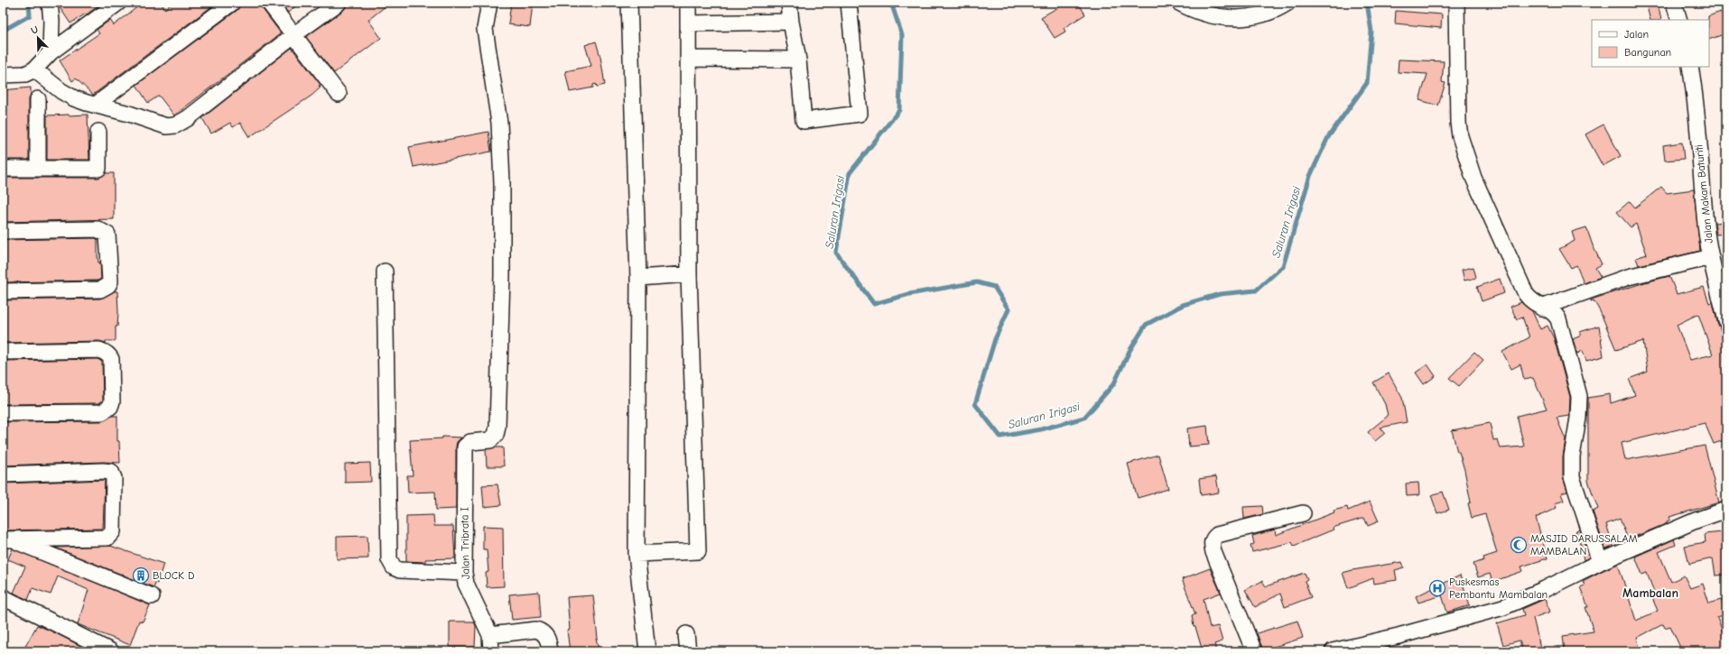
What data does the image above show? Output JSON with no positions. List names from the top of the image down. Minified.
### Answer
{"streets":{"street":["Jalan Makam Baturiti","Jalan Tribrata I"]},"districts":["Mambalan"],"water":["Saluran Irigasi"],"places":{"mosque":["MASJID DARUSSALAM MAMBALAN"],"building":["BLOCK D"],"hospital":["Puskesmas Pembantu Mambalan"]},"legend":["Jalan","Bangunan"],"north":"top left"}
